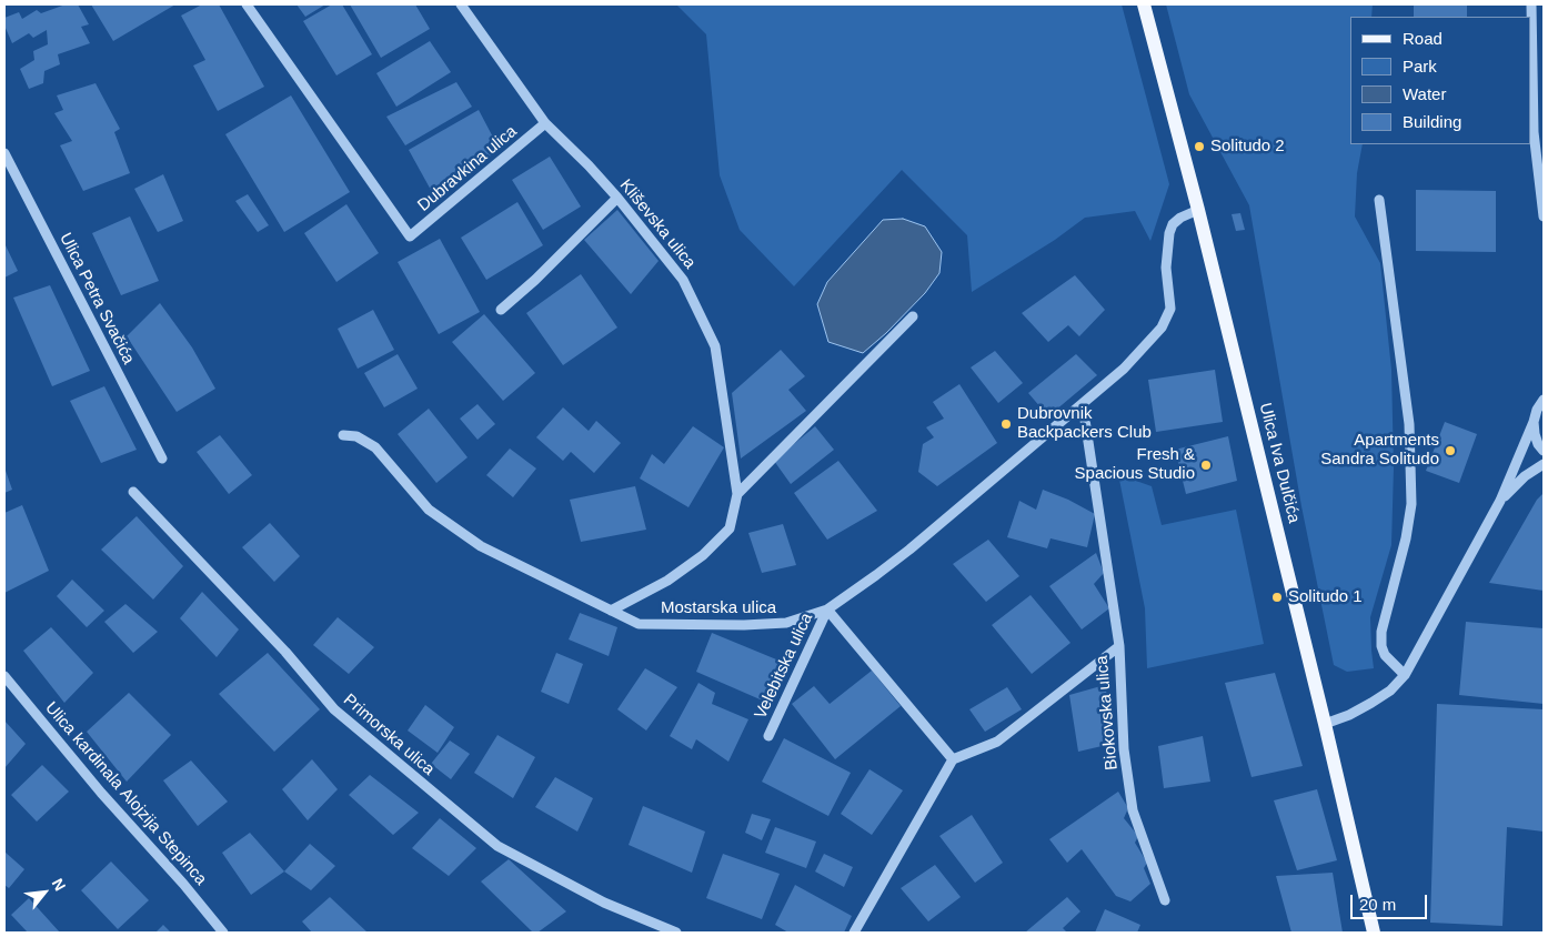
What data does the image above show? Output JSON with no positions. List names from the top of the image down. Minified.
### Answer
{"streets":{"main road":["Ulica Iva Dulčića"],"street":["Dubravkina ulica","Kliševska ulica","Ulica Petra Svačića","Mostarska ulica","Velebitska ulica","Biokovska ulica","Primorska ulica","Ulica kardinala Alojzija Stepinca"]},"crossings":[["Dubravkina ulica","Kliševska ulica"],["Kliševska ulica","Mostarska ulica"],["Ulica Iva Dulčića","Mostarska ulica"],["Mostarska ulica","Velebitska ulica"]],"places":["Solitudo 2","Dubrovnik Backpackers Club","Apartments Sandra Solitudo","Fresh & Spacious Studio","Solitudo 1"],"legend":["Road","Park","Water","Building"],"scale_bar":"20 m","north":"top right"}
